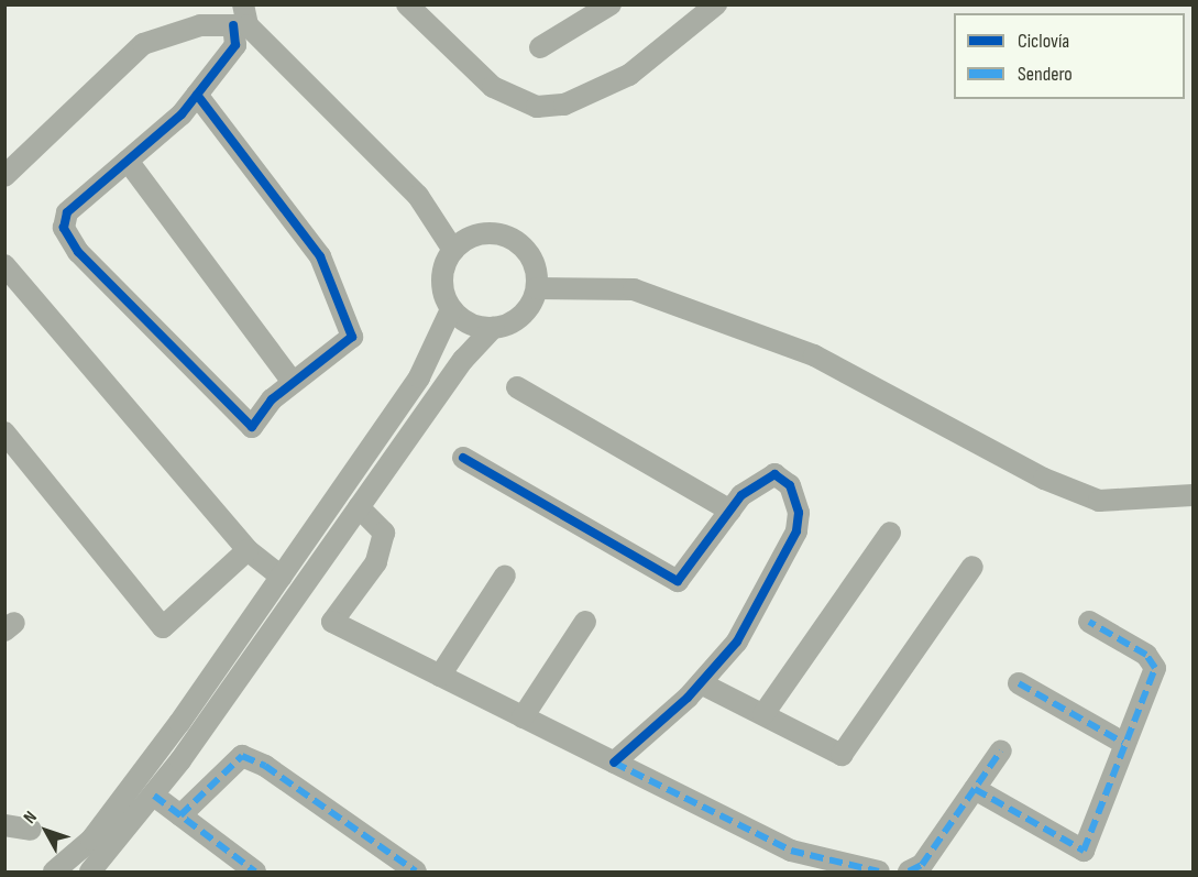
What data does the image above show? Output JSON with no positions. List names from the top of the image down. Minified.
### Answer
{"legend":["Ciclovía","Sendero"],"north":"top left"}
